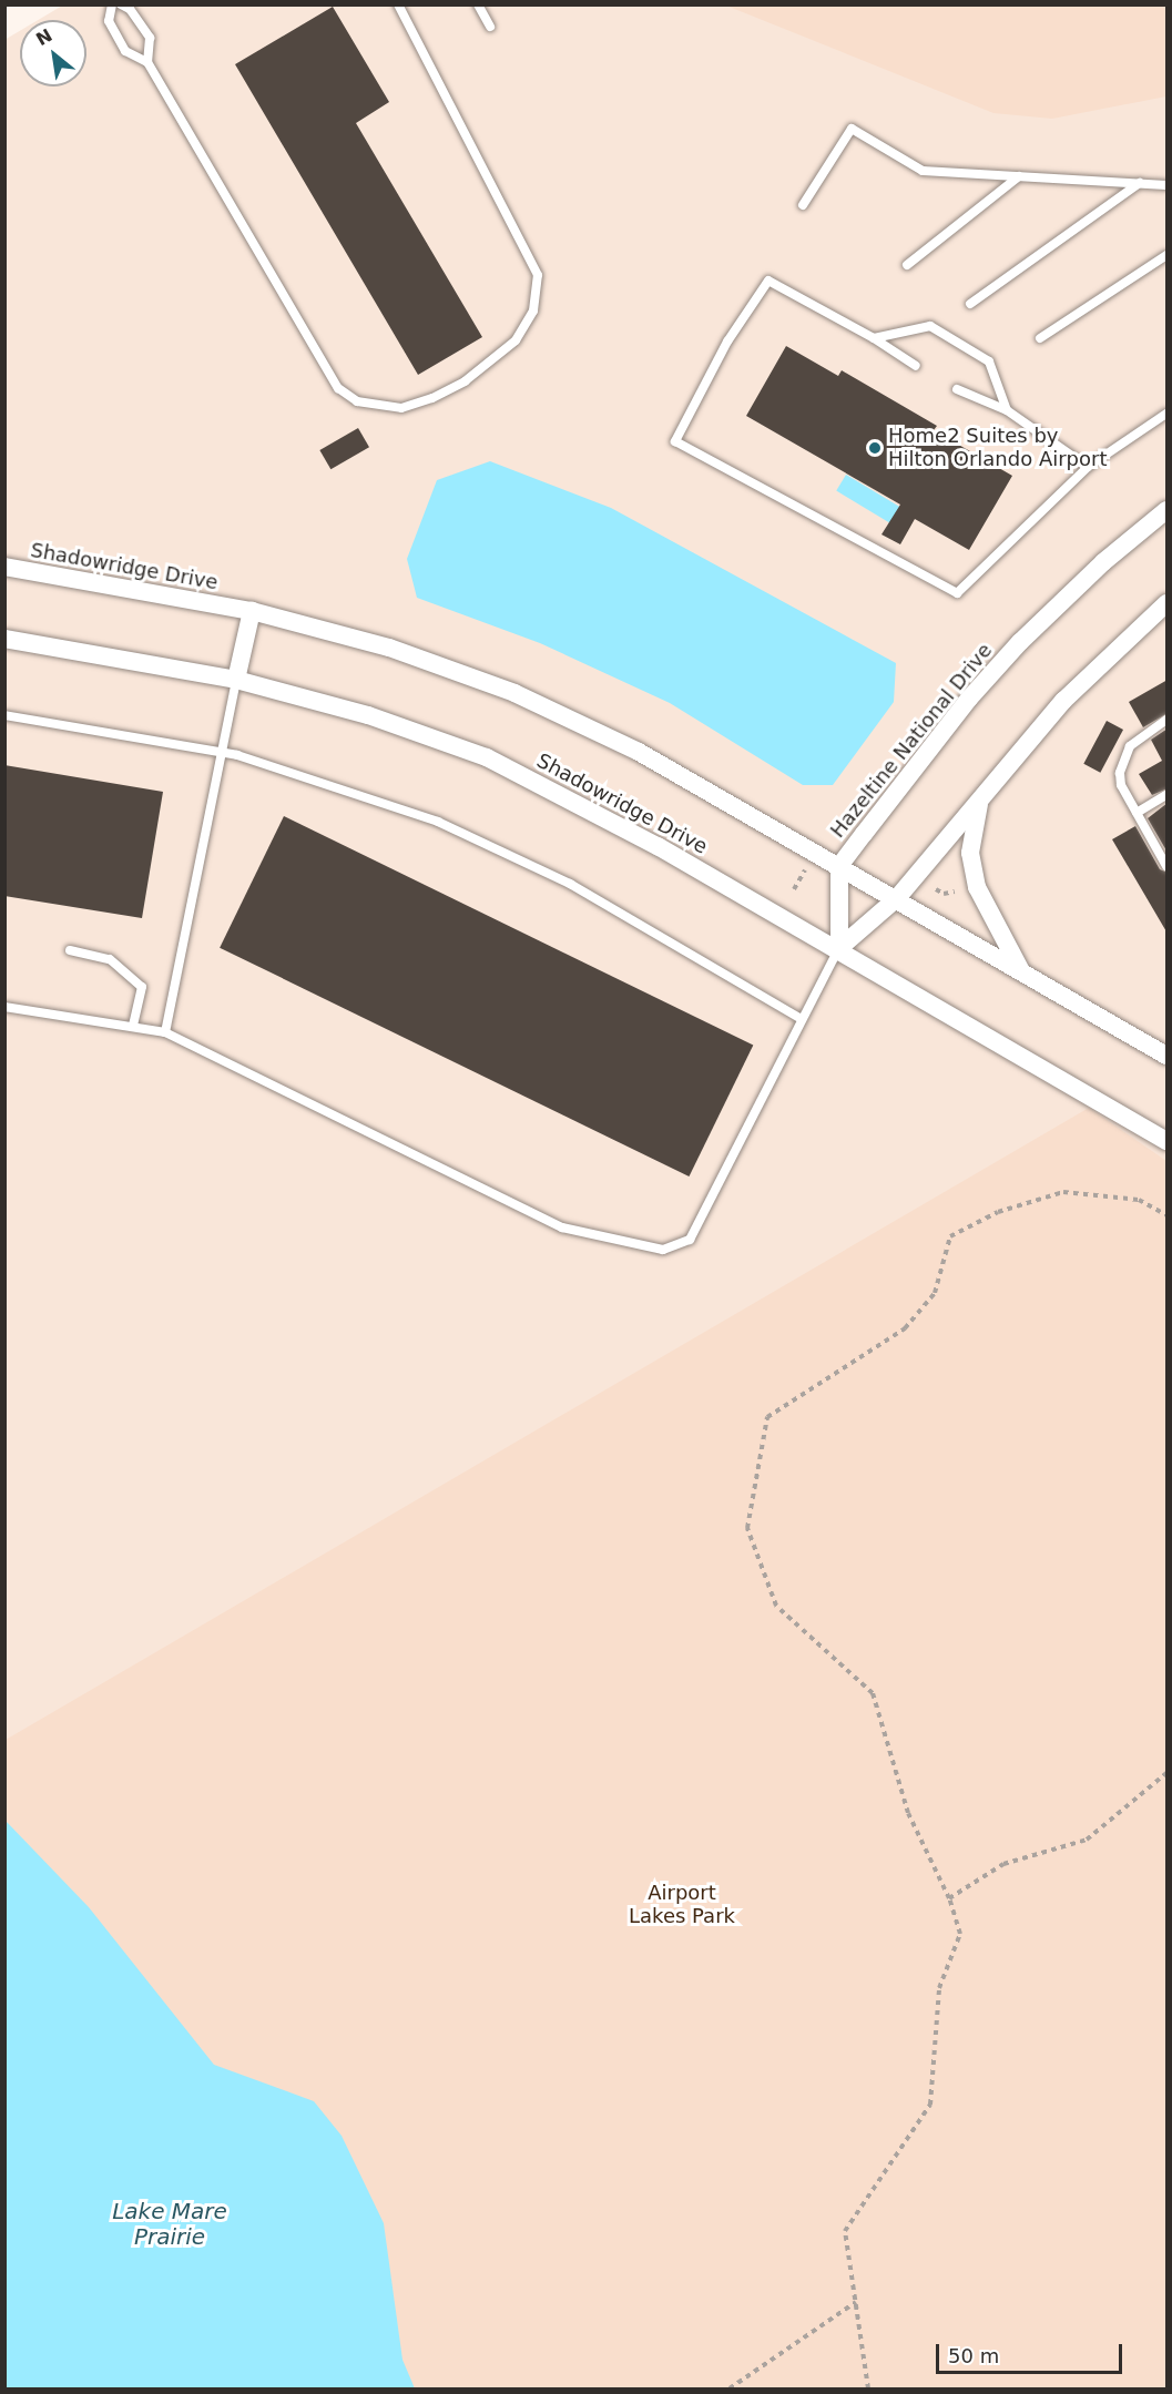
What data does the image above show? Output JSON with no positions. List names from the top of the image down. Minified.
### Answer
{"streets":{"street":["Shadowridge Drive","Hazeltine National Drive"]},"crossings":[["Shadowridge Drive","Hazeltine National Drive"]],"water":["Lake Mare Prairie"],"parks":["Airport Lakes Park"],"places":["Home2 Suites by Hilton Orlando Airport"],"scale_bar":"50 m","north":"top left"}
